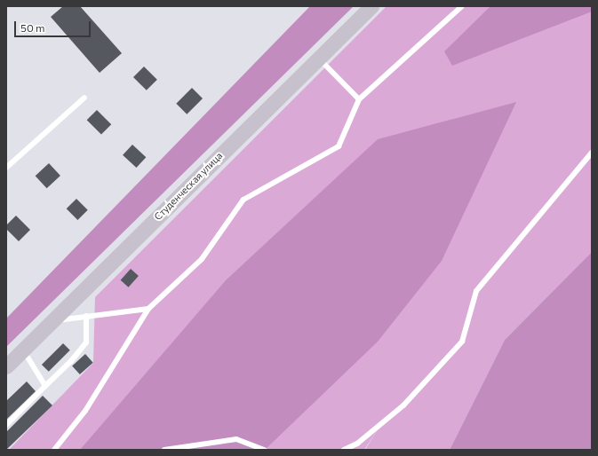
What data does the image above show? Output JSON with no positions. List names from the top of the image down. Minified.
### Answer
{"streets":{"main road":["Студенческая улица"]},"scale_bar":"50 m"}
